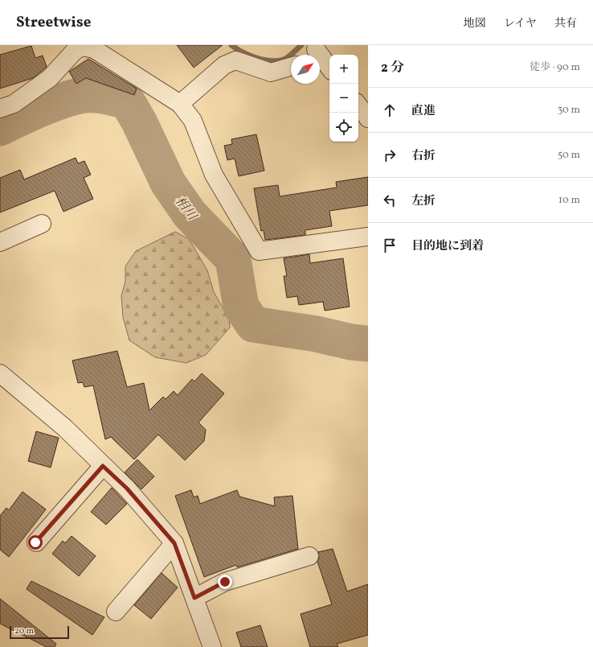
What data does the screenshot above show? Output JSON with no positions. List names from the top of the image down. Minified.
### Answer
{"water":["相川"],"scale_bar":"20 m","north":"top right","page":{"header":"Streetwise","nav":["地図","レイヤ","共有"],"heading":["2 分","徒歩 · 90 m"],"map_buttons":["+","−"],"list":[["直進","30 m"],["右折","50 m"],["左折","10 m"],"目的地に到着"],"scale":"20 m"}}
